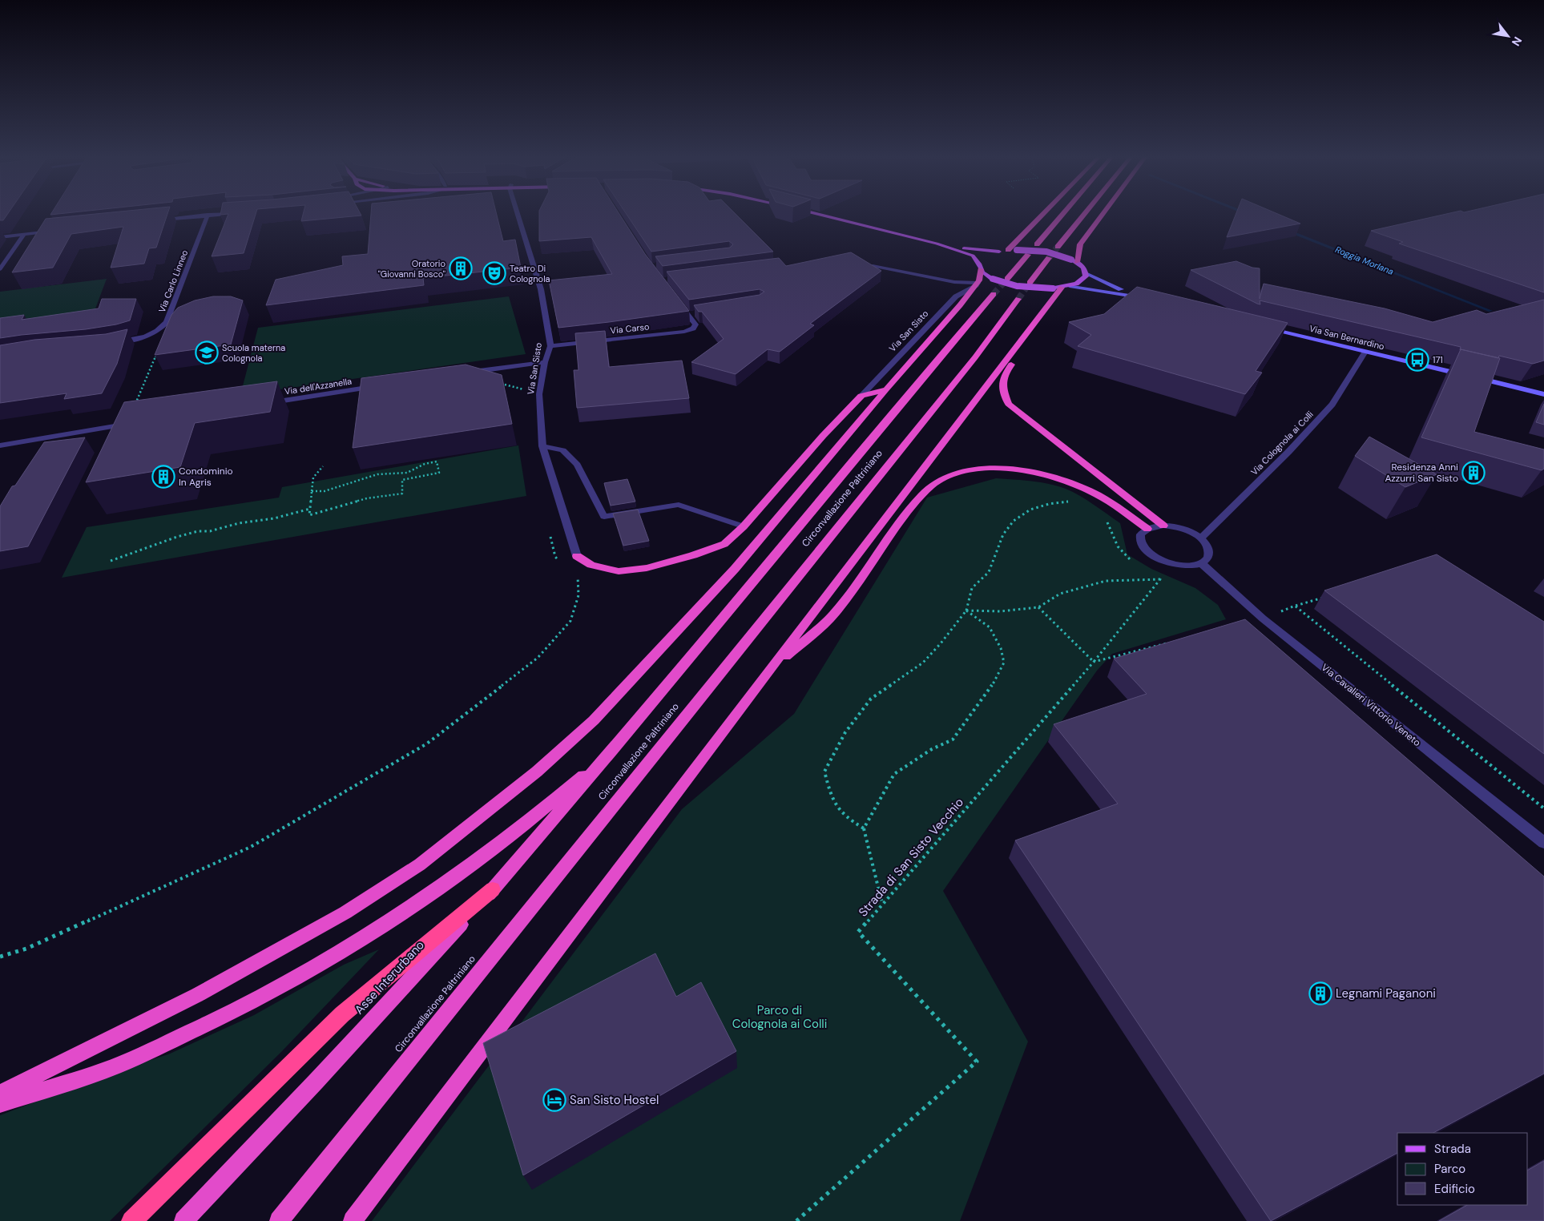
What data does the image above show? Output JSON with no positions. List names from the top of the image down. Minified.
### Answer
{"streets":{"highway":["Circonvallazione Paltriniano","Asse Interurbano"],"main road":["Via San Bernardino"],"street":["Via Carlo Linneo","Via Carso","Via San Sisto","Via dell'Azzanella","Via Colognola ai Colli","Via Cavalieri Vittorio Veneto"],"path":["Strada di San Sisto Vecchio"]},"crossings":[["Via Carso","Via San Sisto"],["Via San Bernardino","Via Colognola ai Colli"],["Circonvallazione Paltriniano","Asse Interurbano"]],"water":["Roggia Morlana"],"parks":["Parco di Colognola ai Colli"],"places":{"building":["Oratorio \"Giovanni Bosco\"","Residenza Anni Azzurri San Sisto","Condominio In Agris","Legnami Paganoni"],"theatre":["Teatro Di Colognola"],"school or university":["Scuola materna Colognola"],"bus stop":["171"],"hotel":["San Sisto Hostel"]},"legend":["Strada","Parco","Edificio"],"north":"bottom right"}
